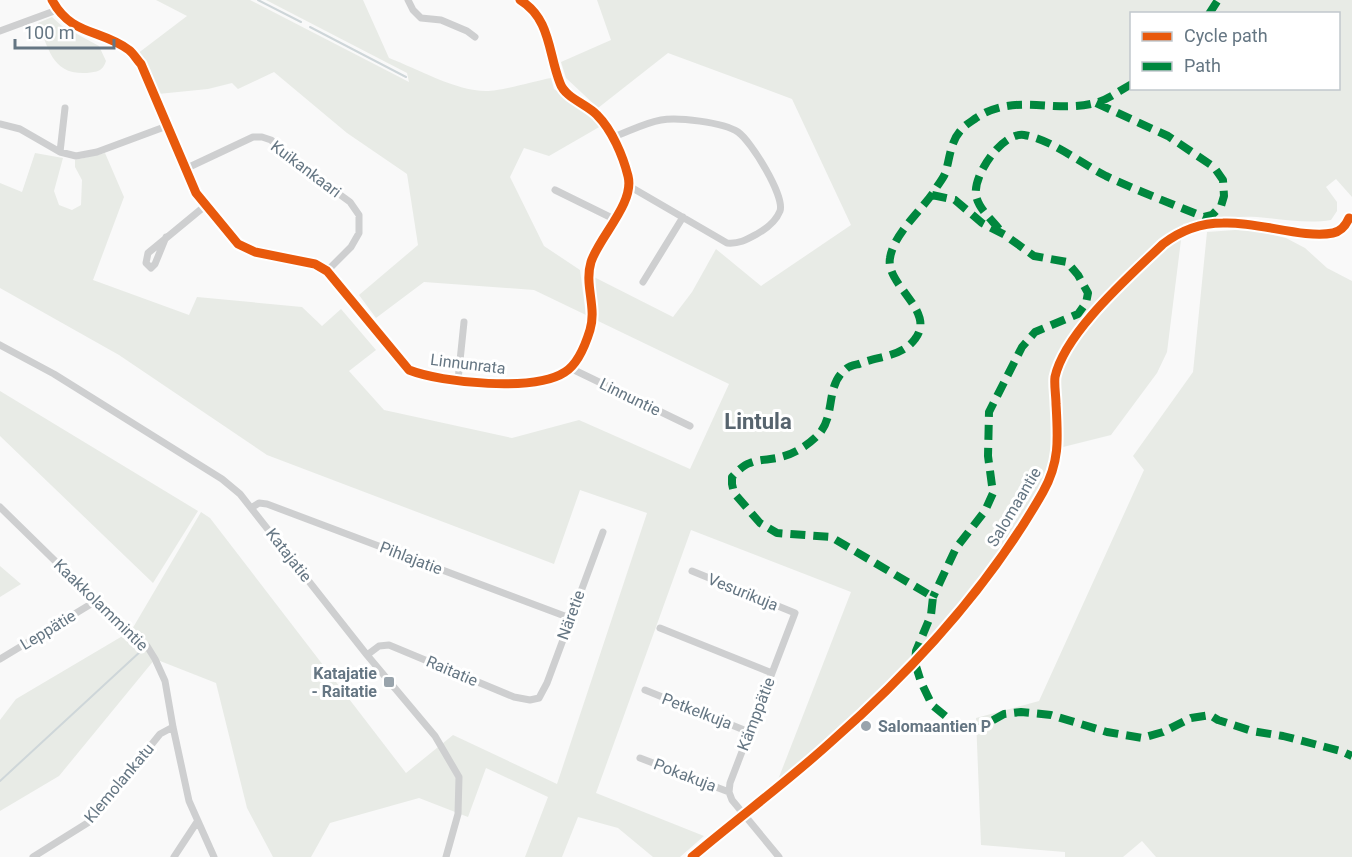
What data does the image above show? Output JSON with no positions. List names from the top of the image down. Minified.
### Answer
{"streets":{"street":["Kuikankaari","Linnunrata","Linnuntie","Salomaantie","Katajatie","Pihlajatie","Vesurikuja","Kaakkolammintie","Näretie","Leppätie","Raitatie","Petkelkuja","Kämppätie","Pokakuja","Klemolankatu"]},"crossings":[["Kuikankaari","Linnunrata"],["Linnunrata","Linnuntie"],["Katajatie","Pihlajatie"],["Katajatie","Raitatie"],["Pihlajatie","Näretie"],["Vesurikuja","Kämppätie"],["Kaakkolammintie","Leppätie"],["Kaakkolammintie","Klemolankatu"],["Näretie","Raitatie"],["Petkelkuja","Kämppätie"],["Kämppätie","Pokakuja"]],"districts":["Lintula"],"places":{"transit":["Katajatie - Raitatie"],"other":["Salomaantien P"]},"legend":["Cycle path","Path"],"scale_bar":"100 m"}
